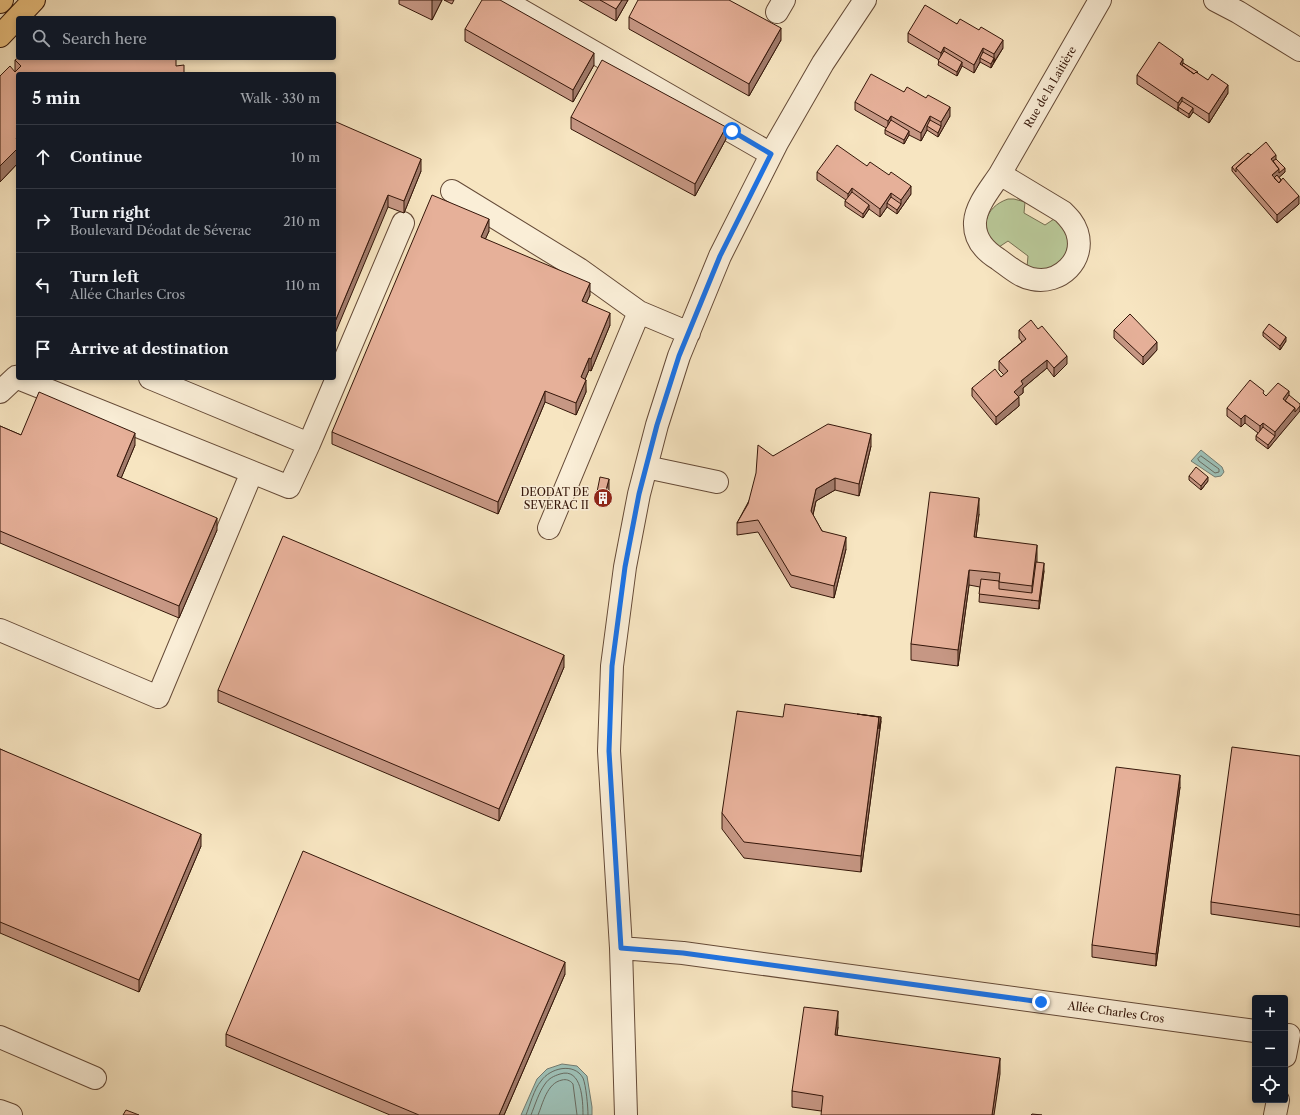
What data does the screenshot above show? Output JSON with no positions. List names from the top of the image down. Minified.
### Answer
{"streets":{"street":["Rue de la Laitière","Allée Charles Cros"]},"places":{"building":["DEODAT DE SEVERAC II"]},"page":{"search":"Search here","heading":["5 min","Walk · 330 m"],"list":[["Continue","10 m"],["Turn right","Boulevard Déodat de Séverac","210 m"],["Turn left","Allée Charles Cros","110 m"],"Arrive at destination"],"map_buttons":["+","−"]}}
